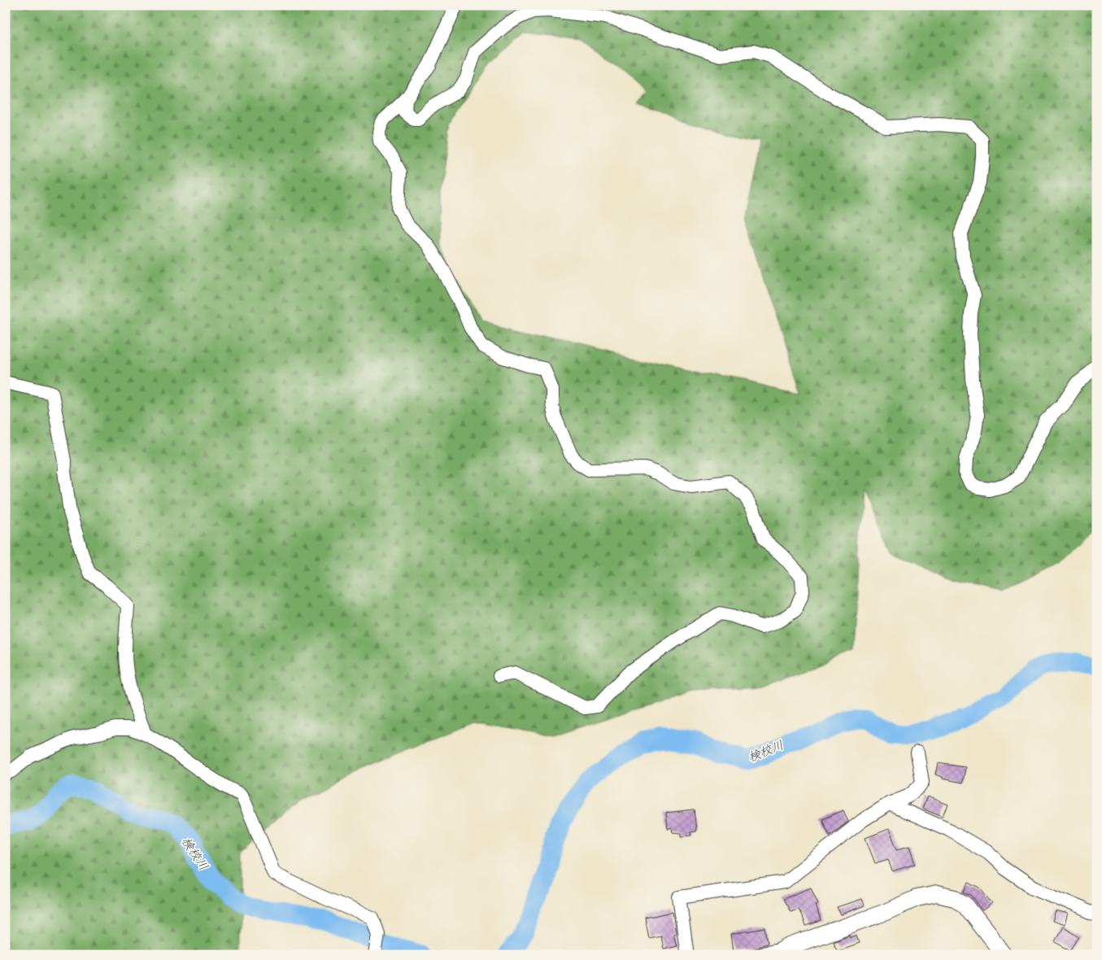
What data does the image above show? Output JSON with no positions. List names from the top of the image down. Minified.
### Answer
{"water":["検校川"]}
